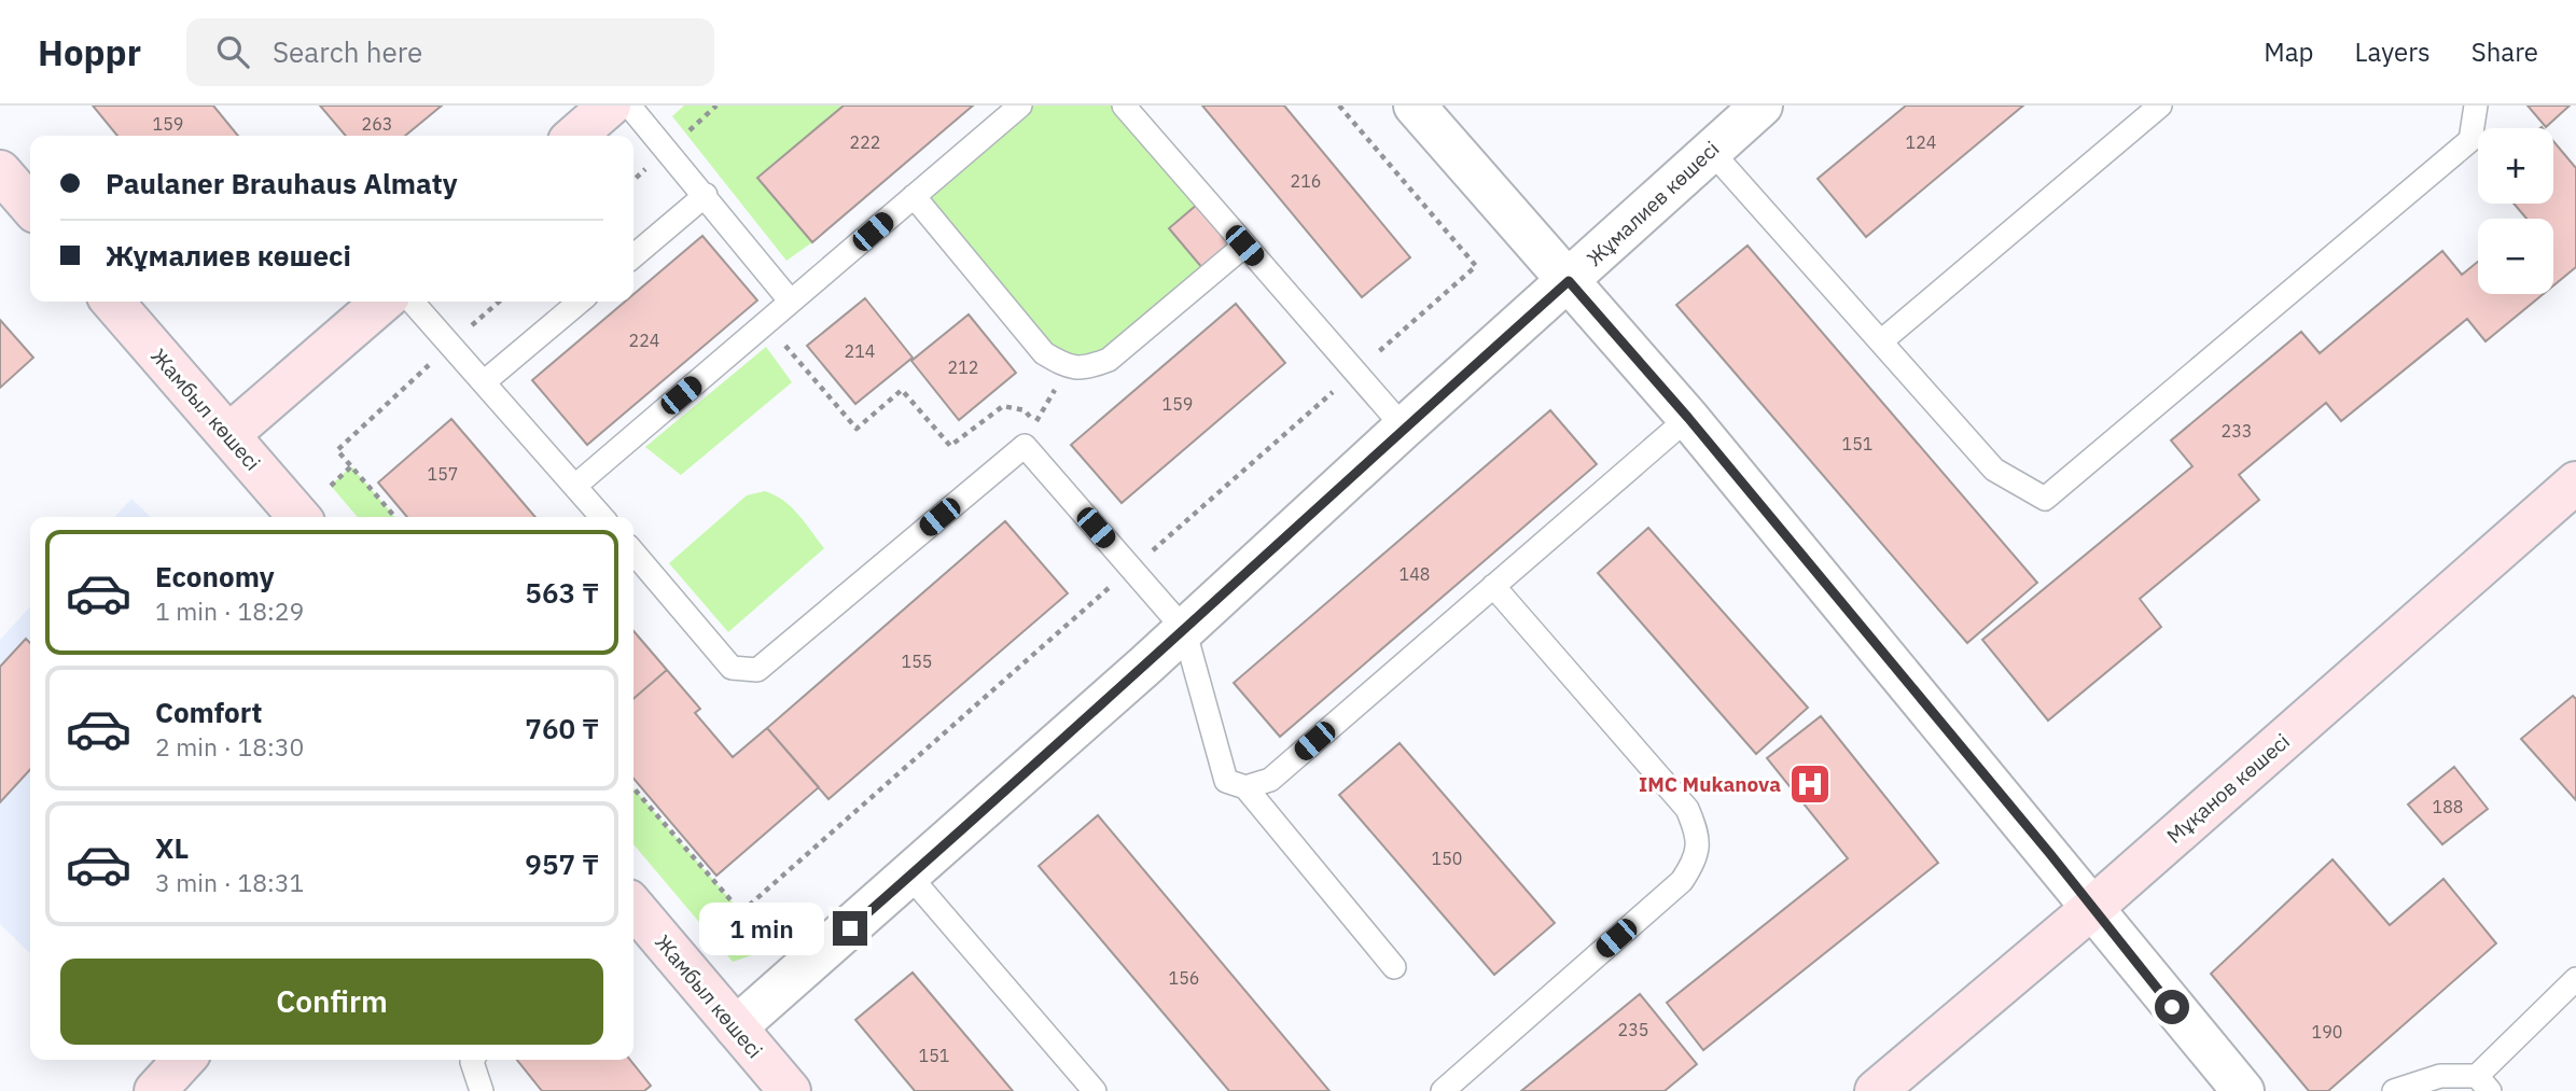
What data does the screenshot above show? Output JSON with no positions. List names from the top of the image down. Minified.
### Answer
{"streets":{"street":["Жұмалиев көшесі","Жамбыл көшесі","Мұқанов көшесі"]},"crossings":[["Жұмалиев көшесі","Жамбыл көшесі"]],"places":{"hospital":["IMC Mukanova"]},"house_numbers":["159","263","222","124","216","224","214","212","159","233","151","157","148","155","188","150","156","235","190","151"],"page":{"header":"Hoppr","search":"Search here","nav":["Map","Layers","Share"],"map_buttons":["+","−"],"banner":["Paulaner Brauhaus Almaty","Жұмалиев көшесі"],"list":[{"name":"Economy","note":"1 min · 18:29","value":"563 ₸"},{"name":"Comfort","note":"2 min · 18:30","value":"760 ₸"},{"name":"XL","note":"3 min · 18:31","value":"957 ₸"}],"bubble":"1 min","buttons":"Confirm"}}
